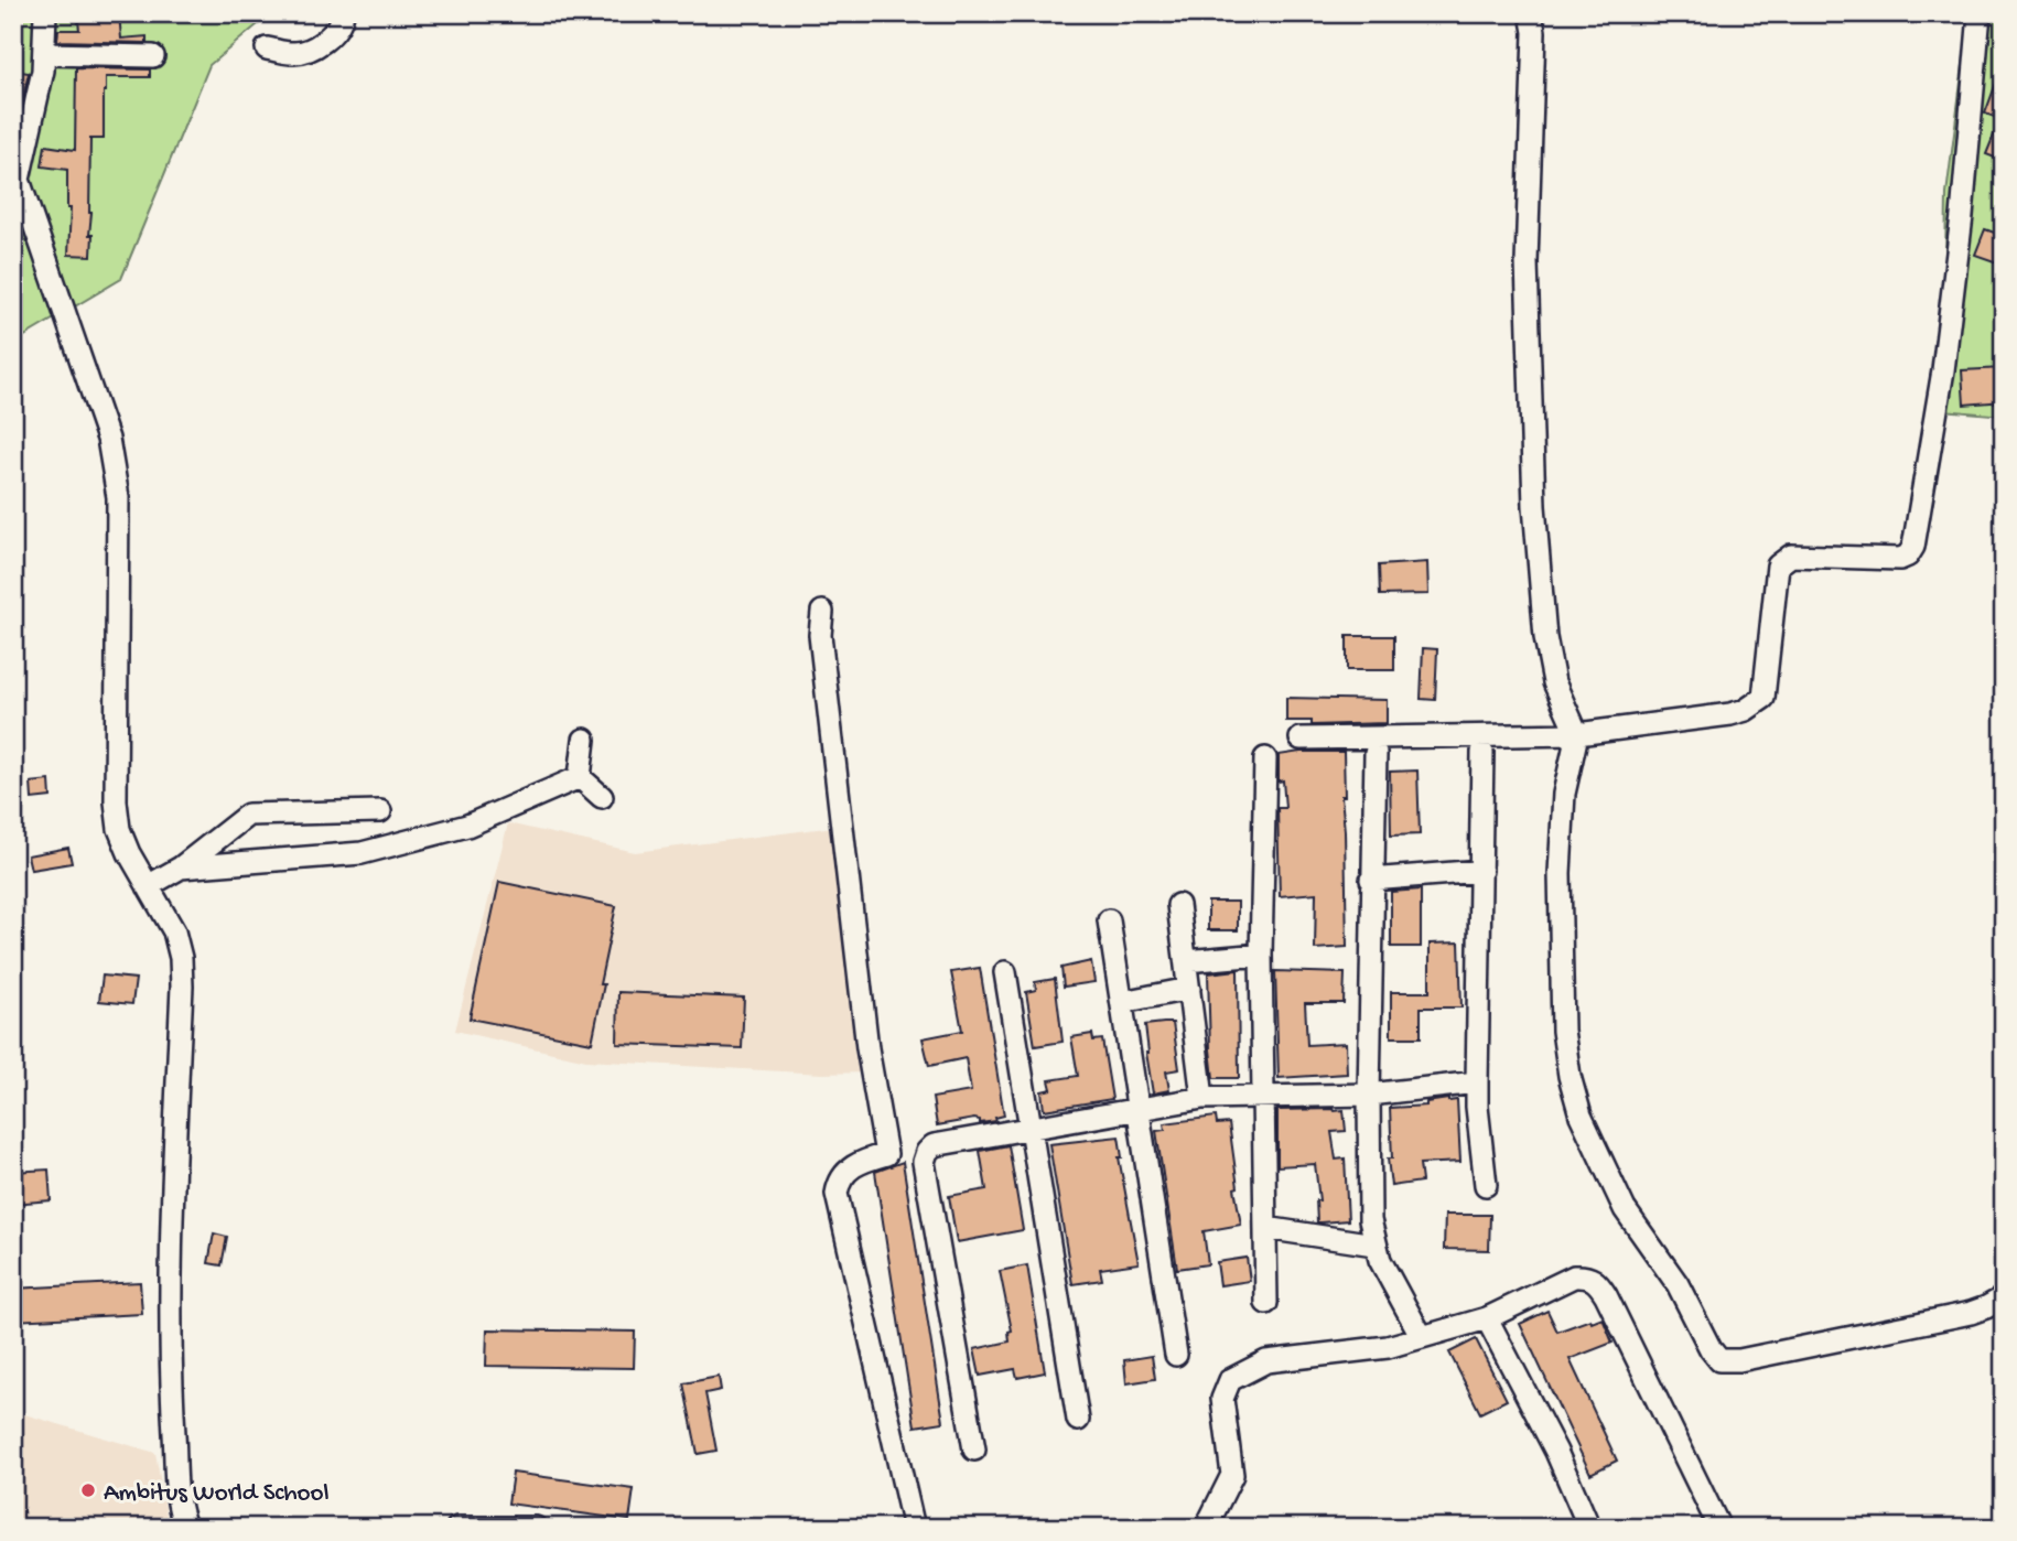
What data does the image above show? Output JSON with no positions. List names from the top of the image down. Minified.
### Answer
{"places":["Ambitus World School"]}
